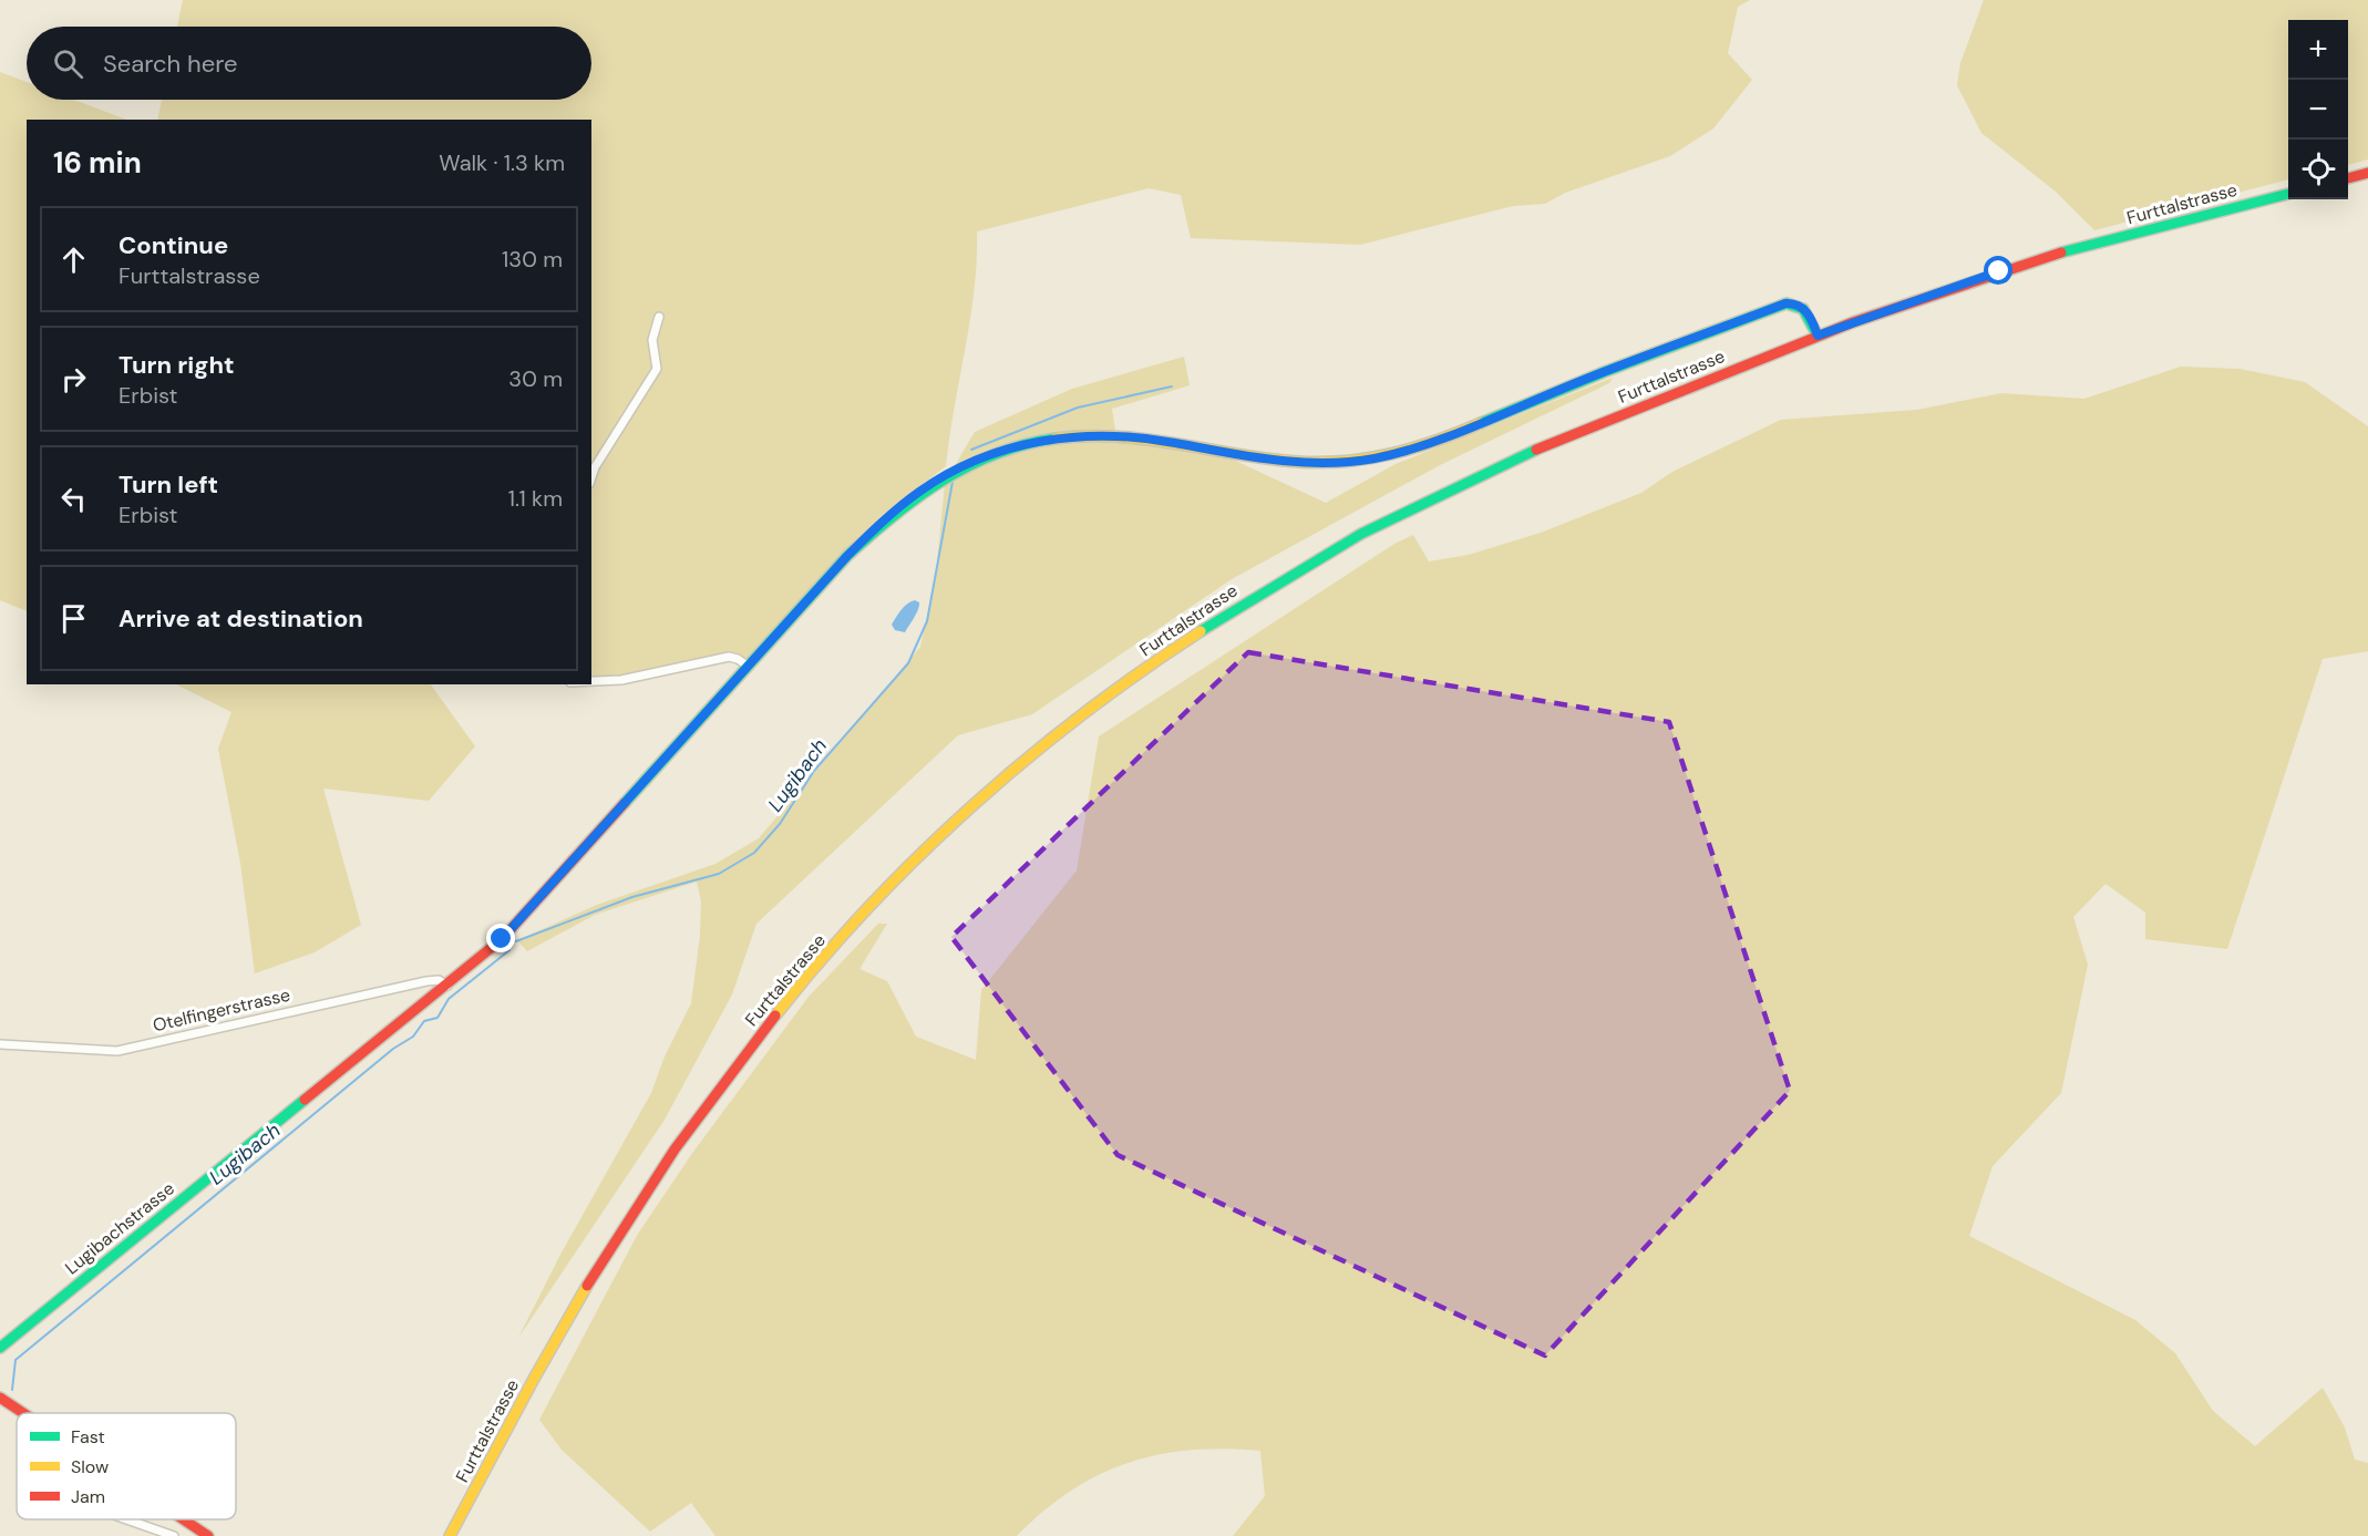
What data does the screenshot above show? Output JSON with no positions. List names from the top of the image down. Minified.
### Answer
{"streets":{"main road":["Furttalstrasse","Lugibachstrasse"],"street":["Otelfingerstrasse"]},"crossings":[["Furttalstrasse","Lugibachstrasse"],["Otelfingerstrasse","Lugibachstrasse"]],"water":["Lugibach"],"legend":["Fast","Slow","Jam"],"page":{"map_buttons":["+","−"],"search":"Search here","heading":["16 min","Walk · 1.3 km"],"list":[["Continue","Furttalstrasse","130 m"],["Turn right","Erbist","30 m"],["Turn left","Erbist","1.1 km"],"Arrive at destination"]}}
